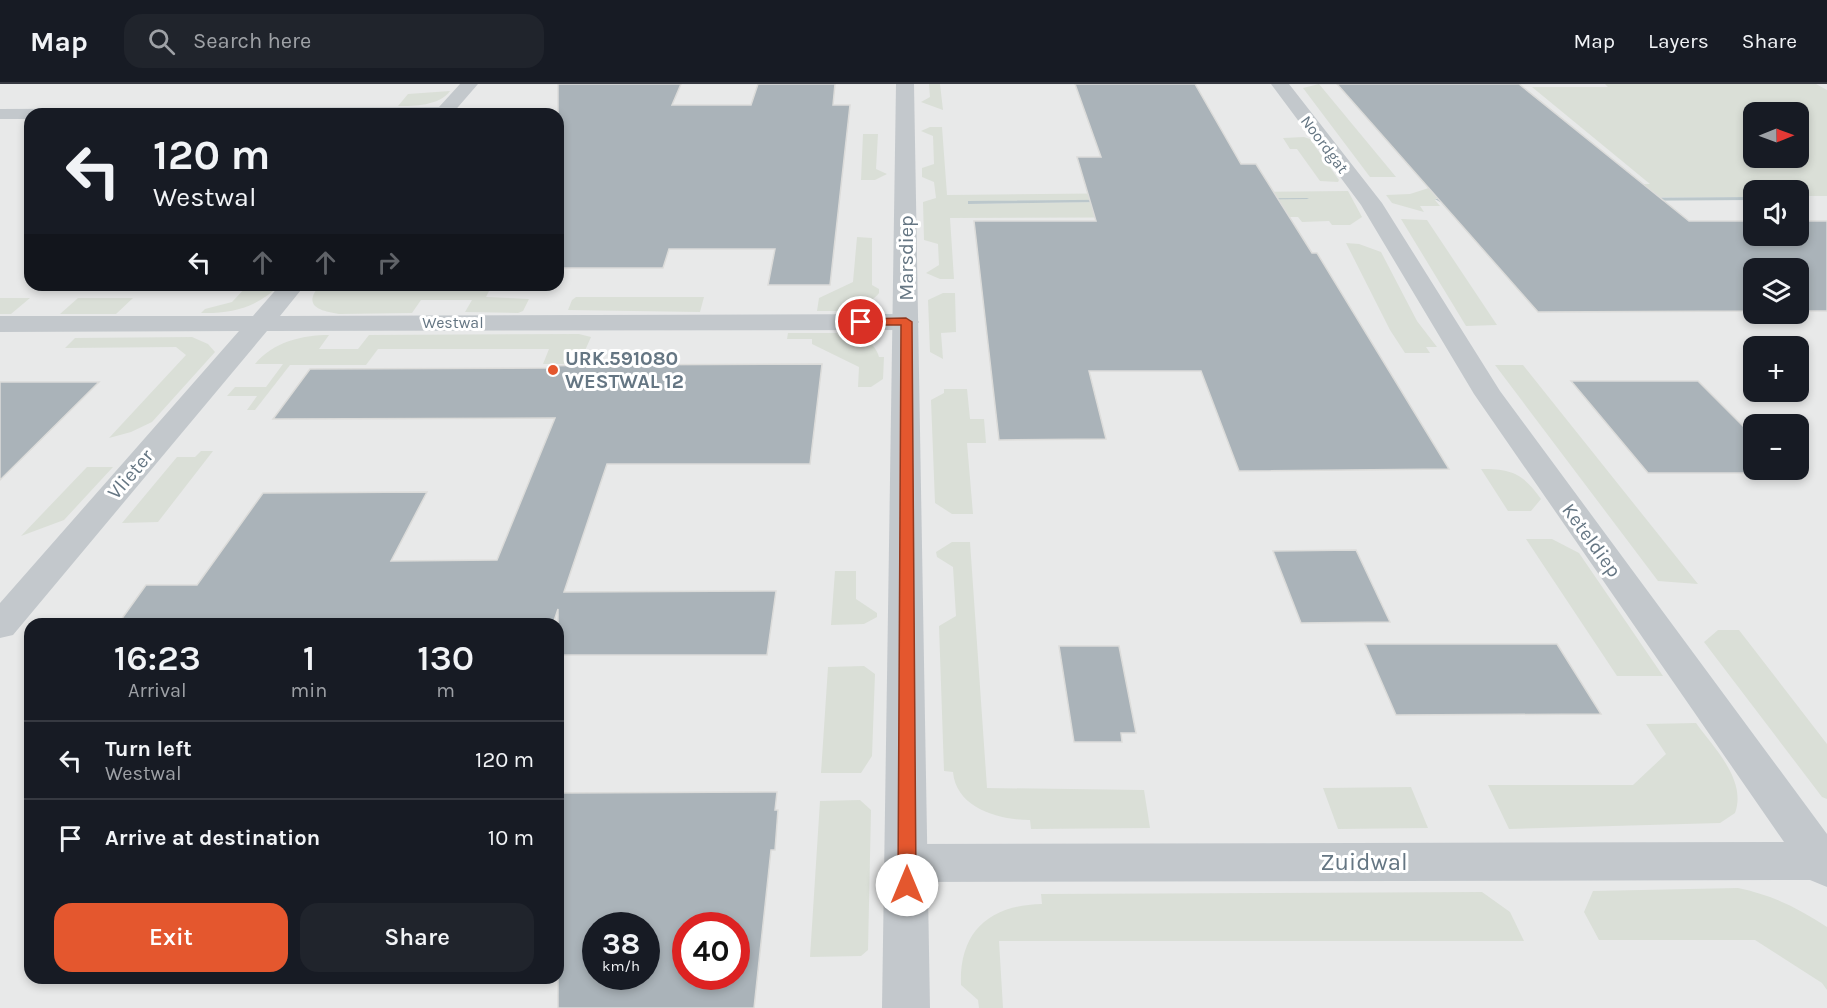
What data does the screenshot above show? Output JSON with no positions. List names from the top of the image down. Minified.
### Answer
{"streets":{"street":["Noordgat","Marsdiep","Westwal","Vlieter","Keteldiep","Zuidwal"]},"crossings":[["Noordgat","Keteldiep"],["Marsdiep","Westwal"],["Marsdiep","Zuidwal"],["Westwal","Vlieter"],["Keteldiep","Zuidwal"]],"places":["URK.591080 WESTWAL 12"],"north":"right","page":{"header":"Map","search":"Search here","nav":["Map","Layers","Share"],"map_buttons":["+","−"],"turn":["120 m","Westwal"],"eta":["16:23","Arrival","1","min","130","m"],"list":[{"name":"Turn left","note":"Westwal","value":"120 m"},{"name":"Arrive at destination","value":"10 m"}],"buttons":["Exit","Share"],"speed":"38 km/h","limit":"40"}}
